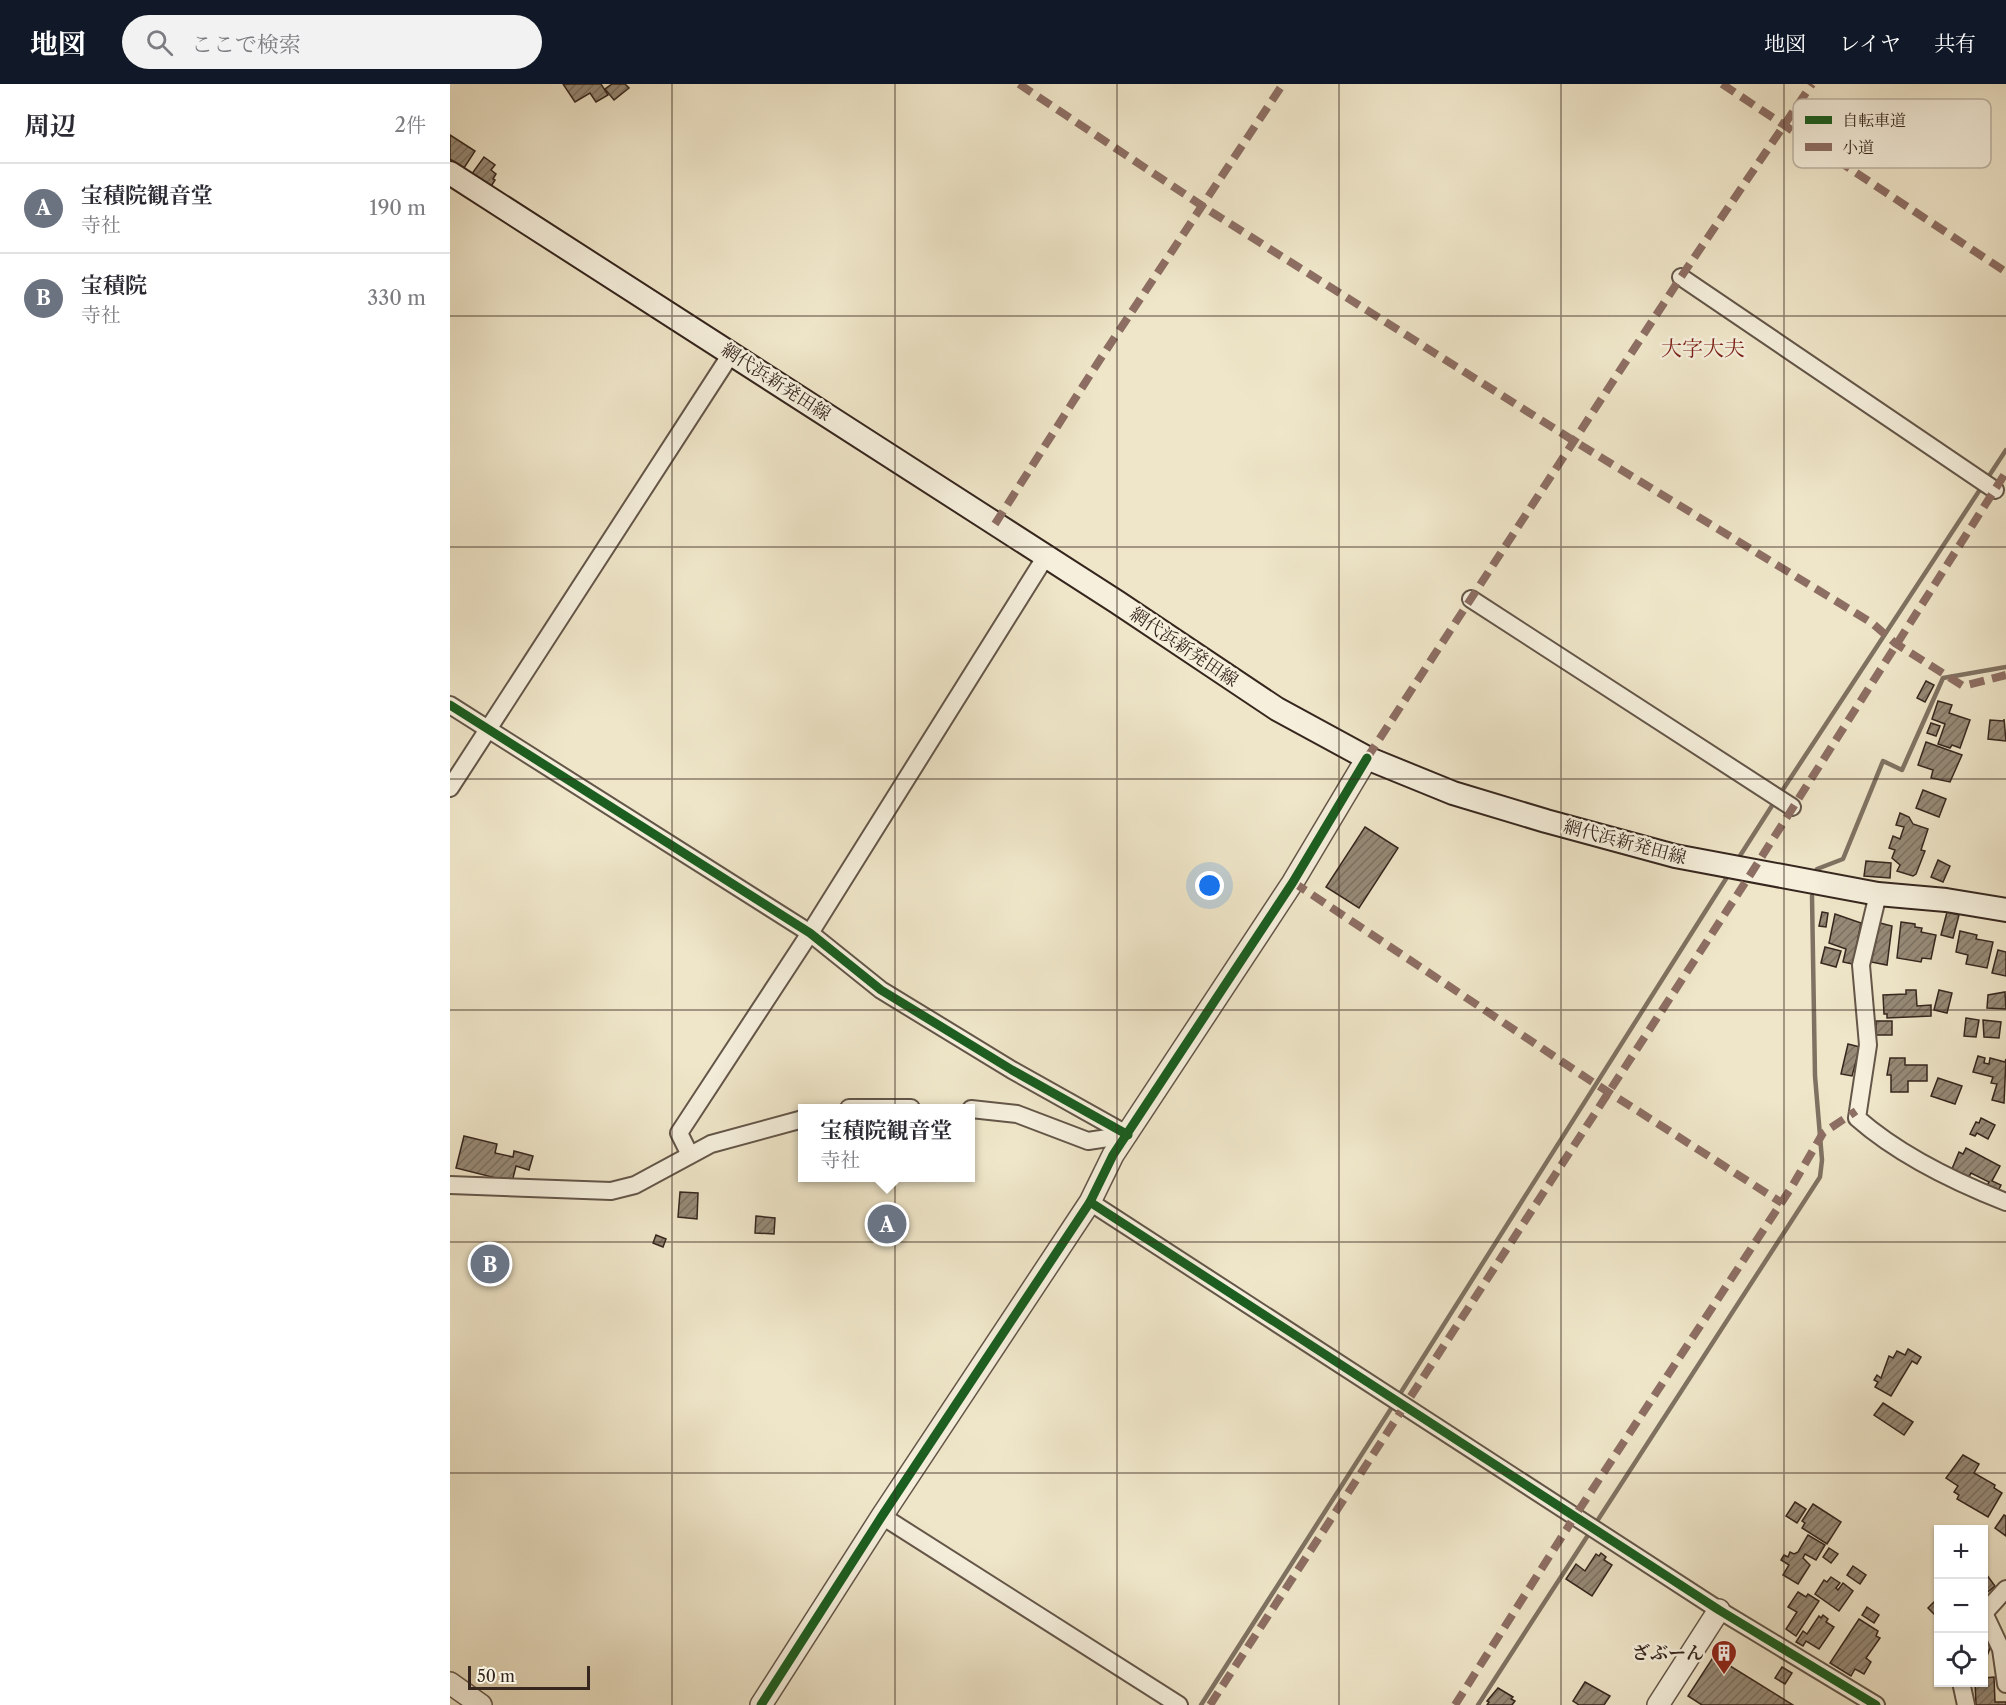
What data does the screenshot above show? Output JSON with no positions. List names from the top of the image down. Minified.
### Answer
{"streets":{"main road":["網代浜新発田線"]},"districts":["大字大夫"],"places":{"building":["ざぶーん"]},"legend":["自転車道","小道"],"scale_bar":"50 m","page":{"header":"地図","search":"ここで検索","nav":["地図","レイヤ","共有"],"heading":["周辺","2件"],"list":[{"mark":"A","name":"宝積院観音堂","note":"寺社","value":"190 m"},{"mark":"B","name":"宝積院","note":"寺社","value":"330 m"}],"popup":["宝積院観音堂","寺社"],"pins":["A","B"],"map_buttons":["+","−"],"scale":"50 m"}}
